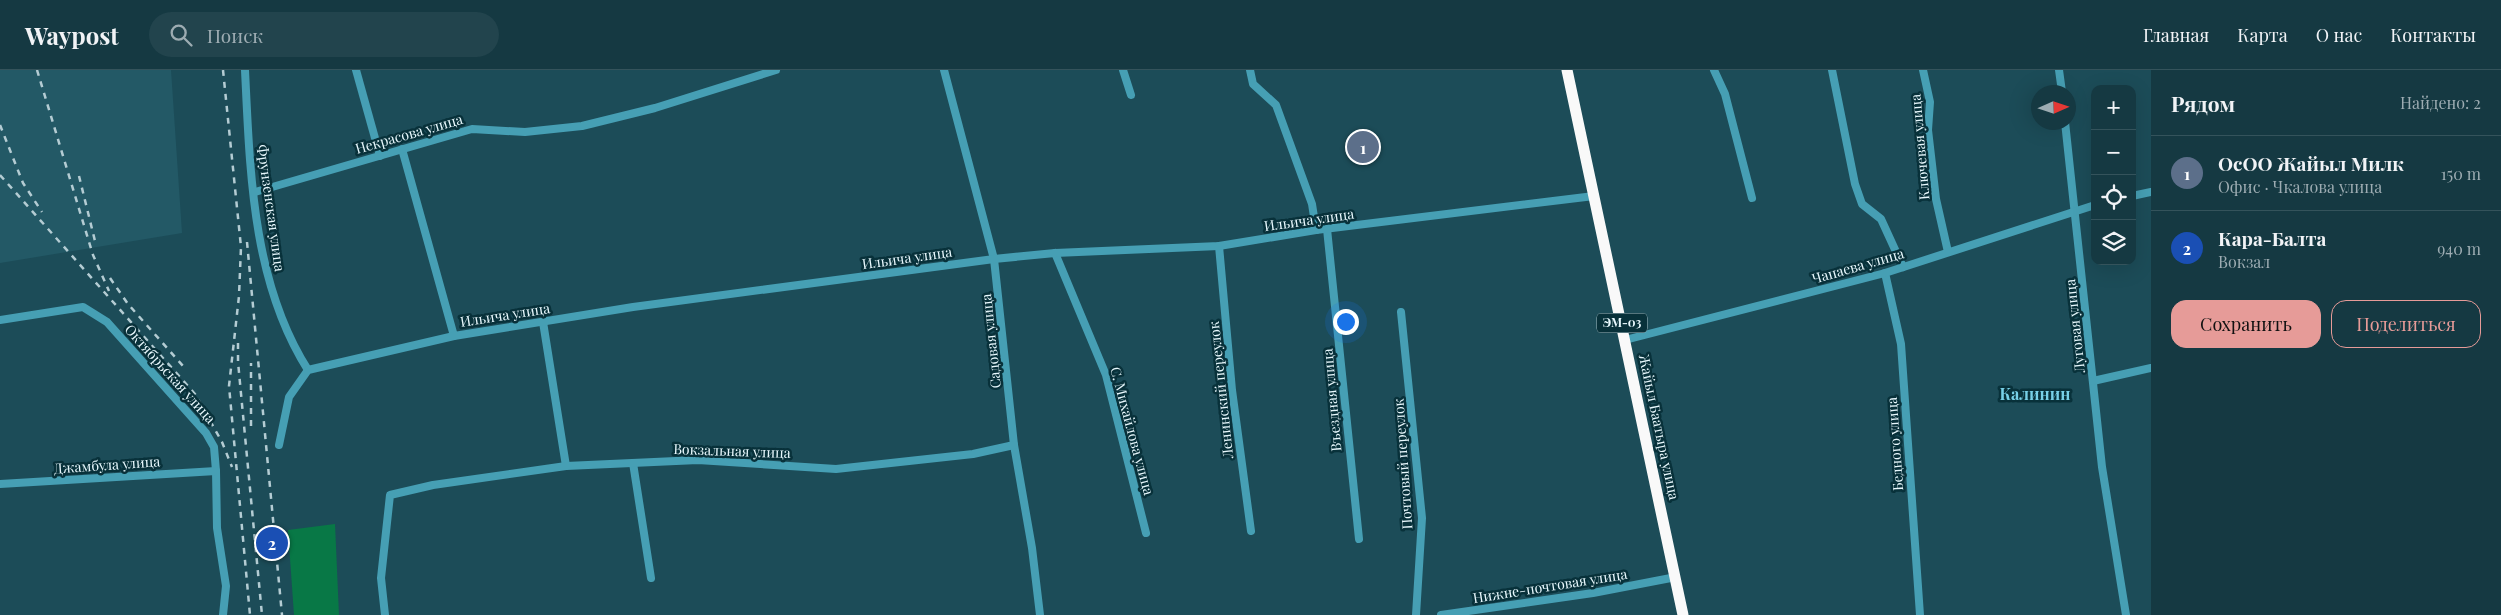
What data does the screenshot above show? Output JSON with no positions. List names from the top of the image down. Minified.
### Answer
{"streets":{"highway":["ЭМ-03","Жайыл Баатыра улица"],"street":["Некрасова улица","Ключевая улица","Фрунзенская улица","Ильича улица","Чапаева улица","Луговая улица","Садовая улица","Октябрьская улица","Ленинский переулок","Въездная улица","С. Михайлова улица","Бедного улица","Вокзальная улица","Почтовый переулок","Джамбула улица","Нижне-почтовая улица"]},"crossings":[["Некрасова улица","Фрунзенская улица"],["Ключевая улица","Чапаева улица"],["Фрунзенская улица","Ильича улица"],["Ильича улица","Садовая улица"],["Ильича улица","Ленинский переулок"],["Ильича улица","Въездная улица"],["Ильича улица","Жайыл Баатыра улица"],["Ильича улица","С. Михайлова улица"],["Чапаева улица","Луговая улица"],["Чапаева улица","Жайыл Баатыра улица"],["Чапаева улица","Бедного улица"],["Садовая улица","Вокзальная улица"],["Октябрьская улица","Джамбула улица"],["Жайыл Баатыра улица","Нижне-почтовая улица"]],"districts":["Калинин"],"north":"right","page":{"header":"Waypost","search":"Поиск","nav":["Главная","Карта","О нас","Контакты"],"heading":["Рядом","Найдено: 2"],"map_buttons":["+","−"],"pins":["1","2"],"list":[{"mark":"1","name":"ОсОО Жайыл Милк","note":"Офис · Чкалова улица","value":"150 m"},{"mark":"2","name":"Кара-Балта","note":"Вокзал","value":"940 m"}],"buttons":["Сохранить","Поделиться"]}}
